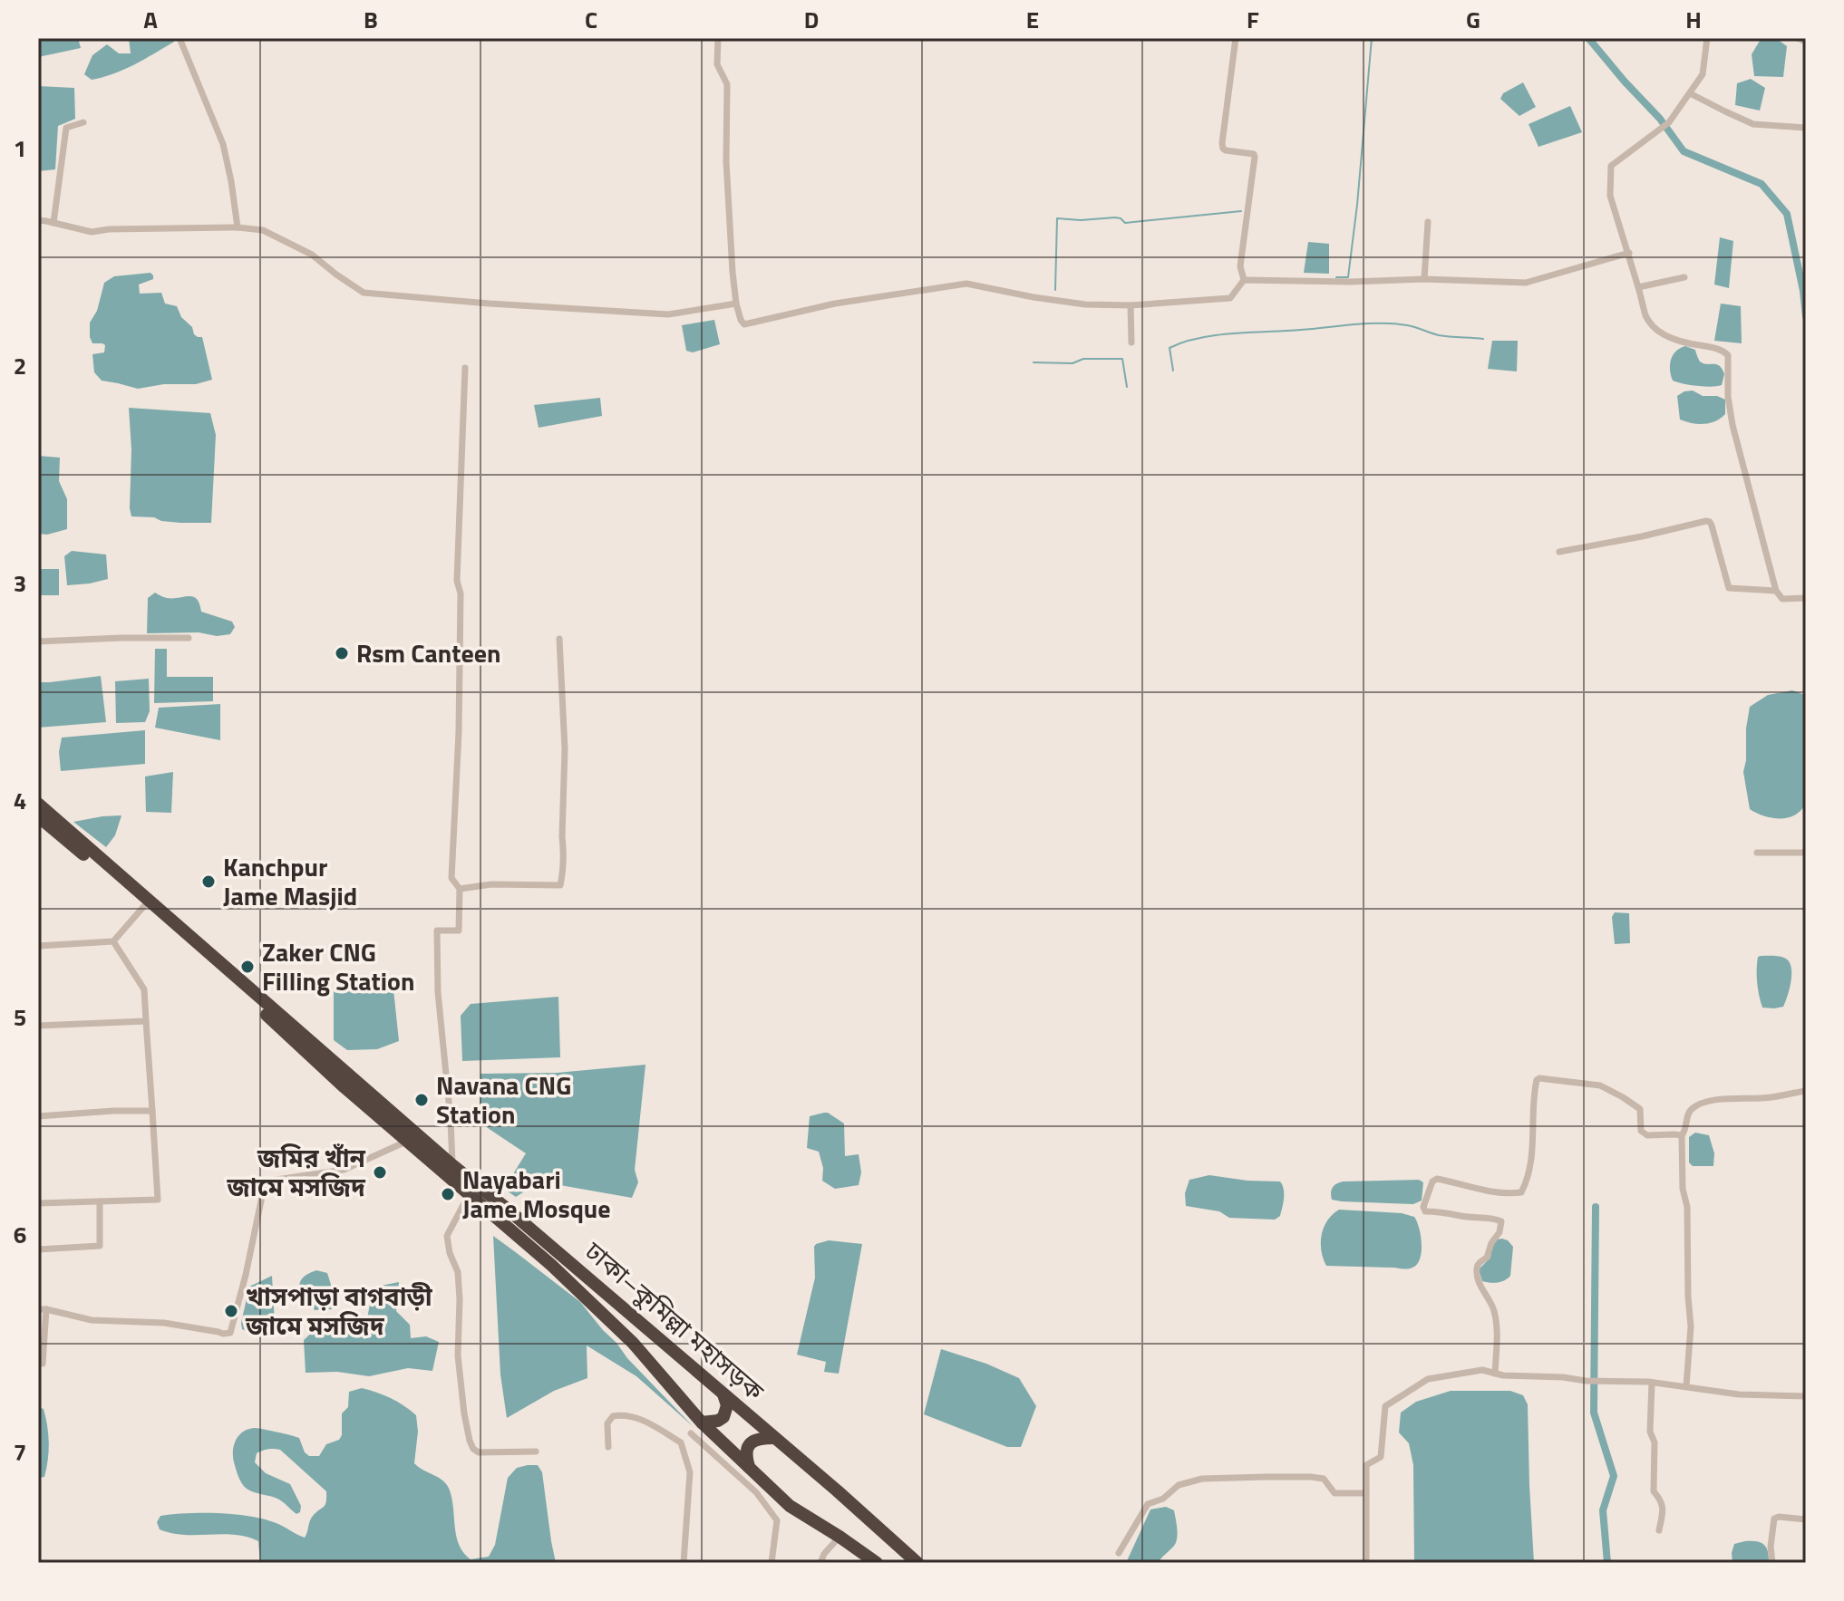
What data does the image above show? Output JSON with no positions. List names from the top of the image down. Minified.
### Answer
{"streets":{"highway":["ঢাকা–কুমিল্লা মহাসড়ক"]},"places":["Rsm Canteen","Kanchpur Jame Masjid","Zaker CNG Filling Station","Navana CNG Station","জমির খাঁন জামে মসজিদ","Nayabari Jame Mosque","খাসপাড়া বাগবাড়ী জামে মসজিদ"],"grid":{"columns":["A","B","C","D","E","F","G","H"],"rows":["1","2","3","4","5","6","7"]}}
